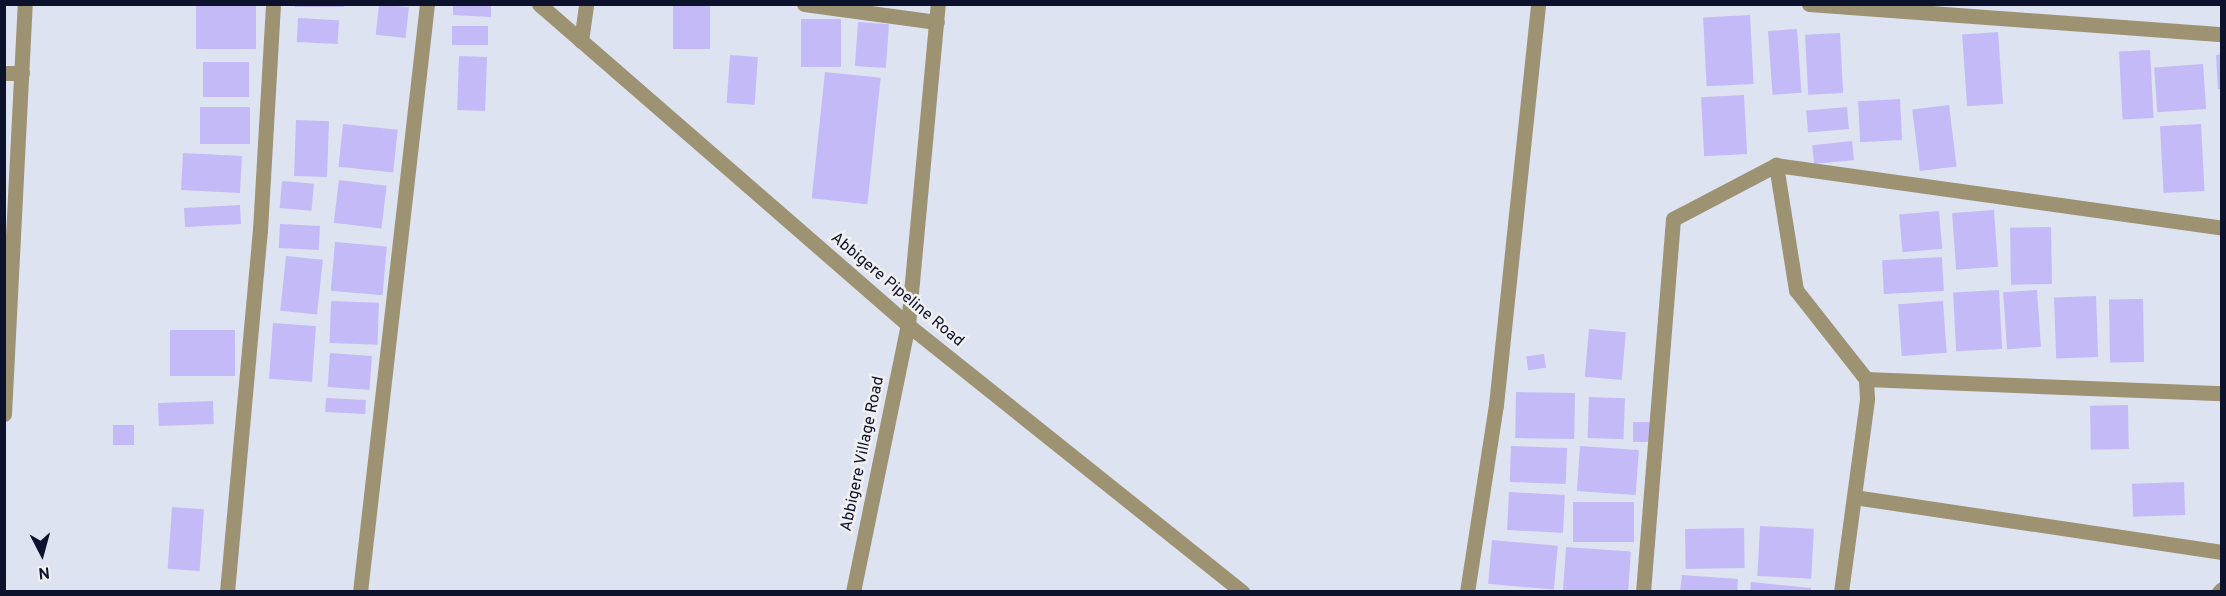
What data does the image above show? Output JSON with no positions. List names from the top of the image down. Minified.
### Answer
{"streets":{"street":["Abbigere Pipeline Road","Abbigere Village Road"]},"crossings":[["Abbigere Pipeline Road","Abbigere Village Road"]],"north":"bottom"}
